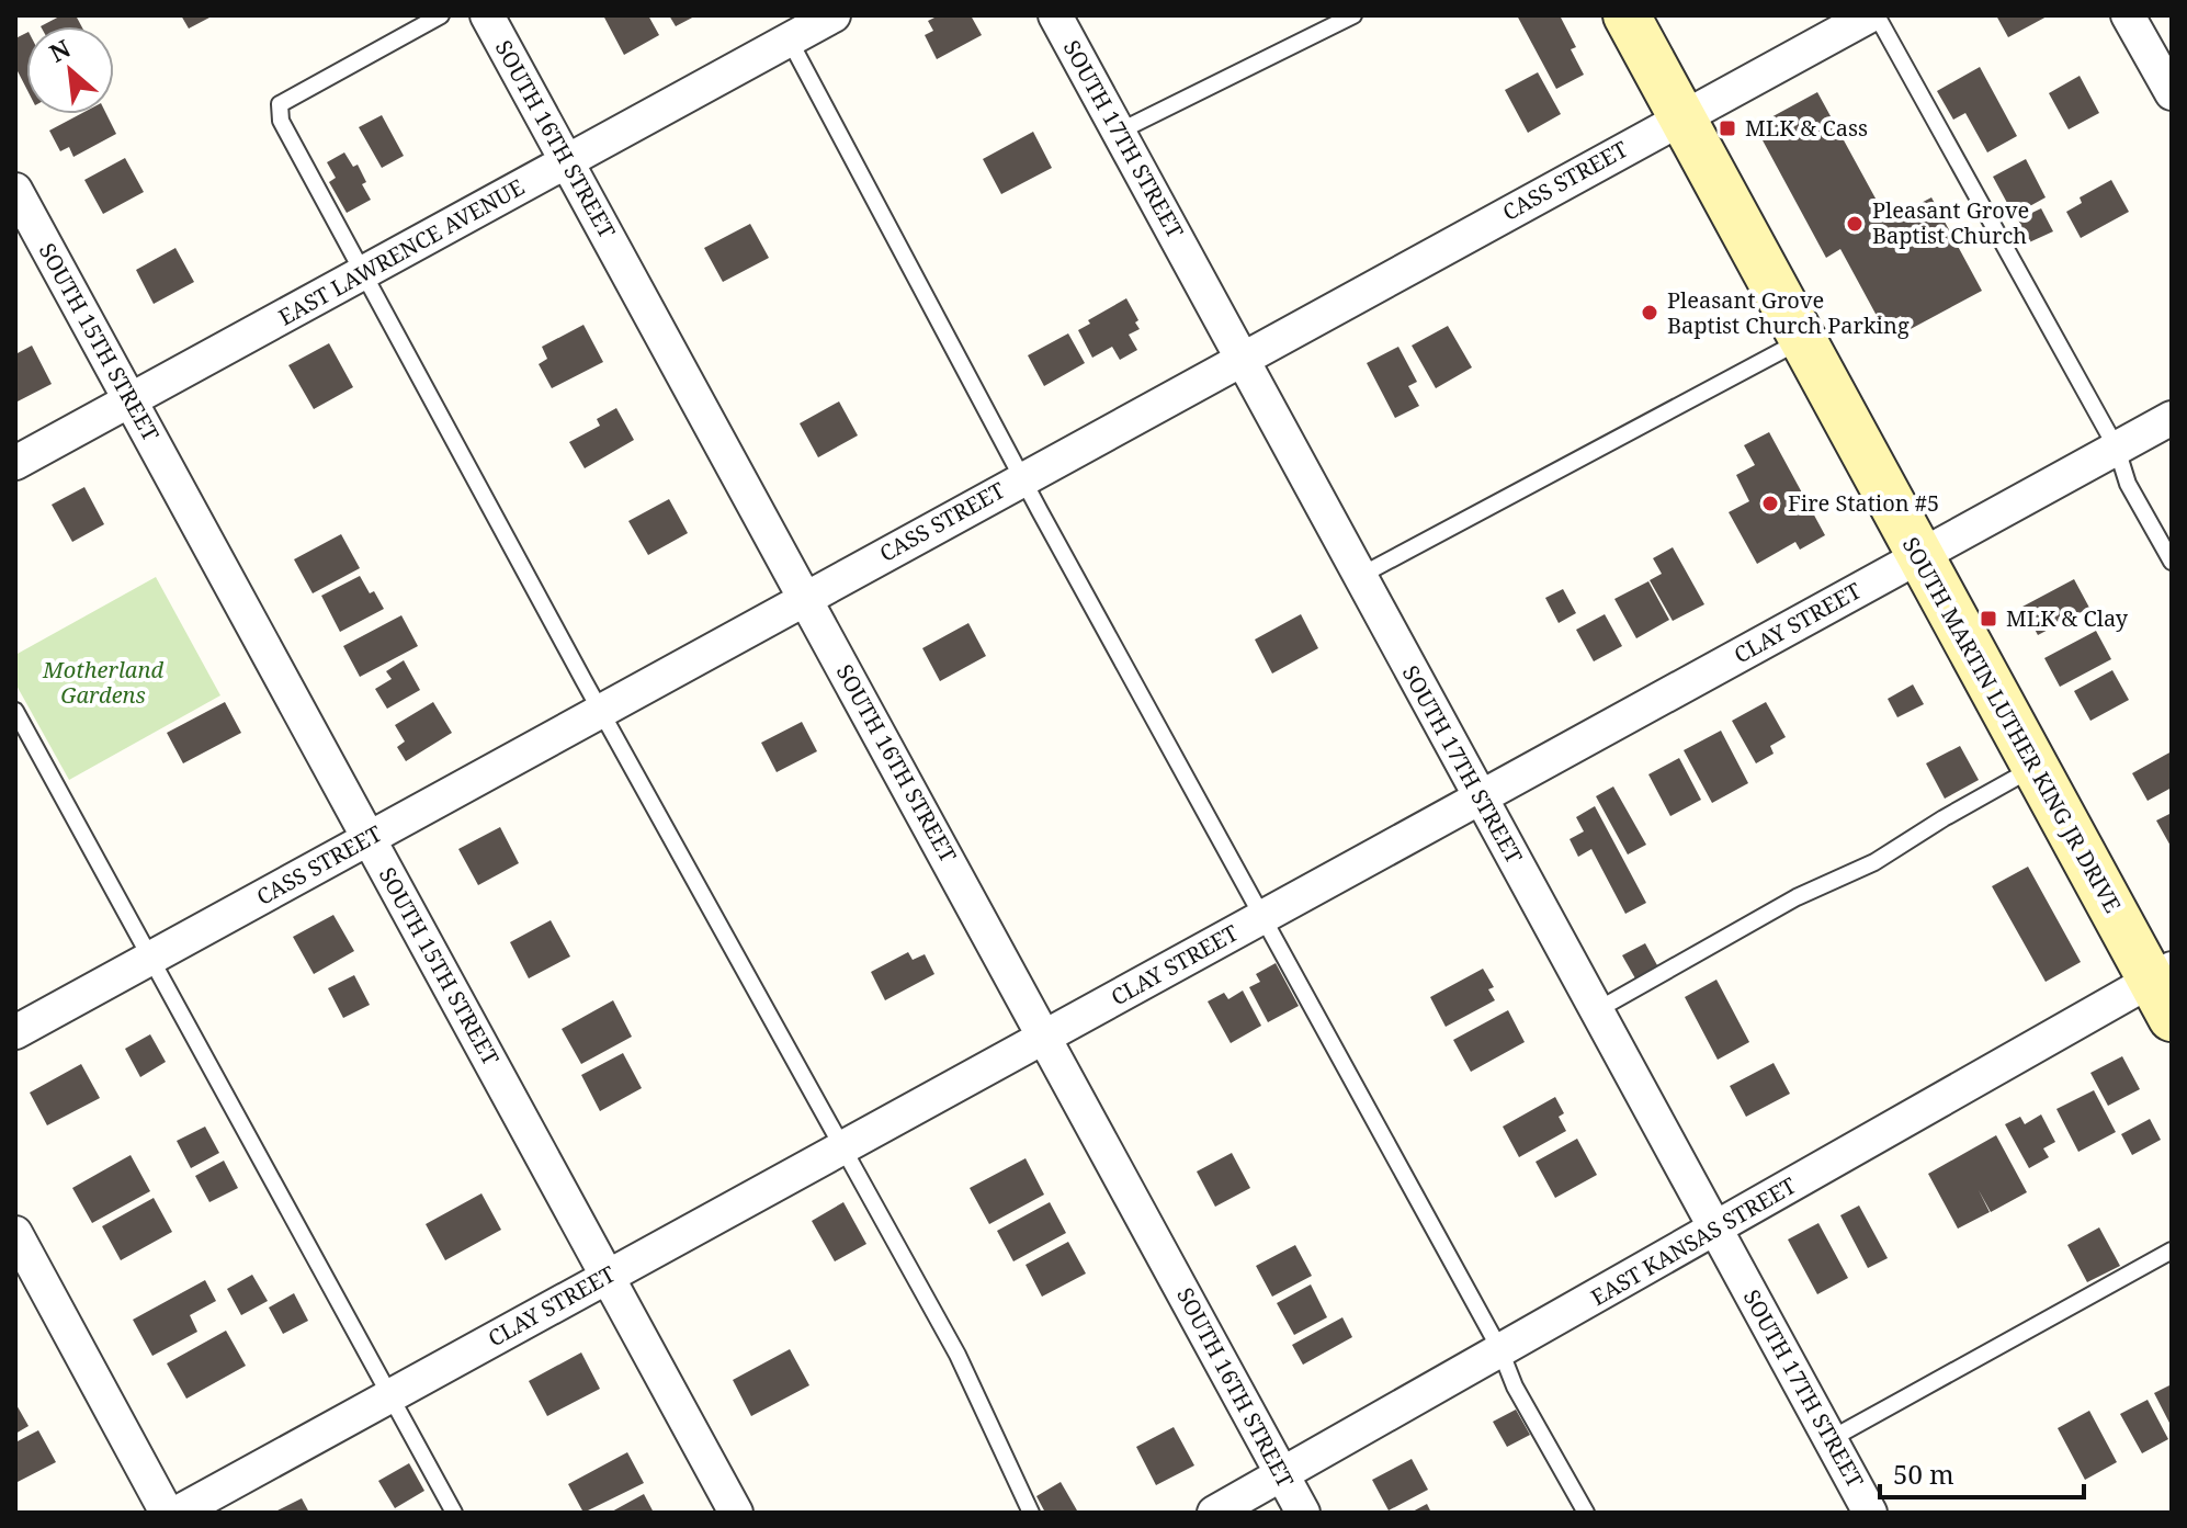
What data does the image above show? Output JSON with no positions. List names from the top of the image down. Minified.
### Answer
{"streets":{"street":["SOUTH 16TH STREET","SOUTH 17TH STREET","CASS STREET","EAST LAWRENCE AVENUE","SOUTH 15TH STREET","CLAY STREET","SOUTH MARTIN LUTHER KING JR DRIVE","EAST KANSAS STREET"]},"crossings":[["SOUTH 16TH STREET","CASS STREET"],["SOUTH 16TH STREET","EAST LAWRENCE AVENUE"],["SOUTH 16TH STREET","CLAY STREET"],["SOUTH 16TH STREET","EAST KANSAS STREET"],["SOUTH 17TH STREET","CASS STREET"],["SOUTH 17TH STREET","CLAY STREET"],["SOUTH 17TH STREET","EAST KANSAS STREET"],["CASS STREET","SOUTH 15TH STREET"],["CASS STREET","SOUTH MARTIN LUTHER KING JR DRIVE"],["EAST LAWRENCE AVENUE","SOUTH 15TH STREET"],["SOUTH 15TH STREET","CLAY STREET"],["CLAY STREET","SOUTH MARTIN LUTHER KING JR DRIVE"],["SOUTH MARTIN LUTHER KING JR DRIVE","EAST KANSAS STREET"]],"parks":["Motherland Gardens"],"places":{"transit":["MLK & Cass","MLK & Clay"],"other":["Pleasant Grove Baptist Church","Pleasant Grove Baptist Church Parking","Fire Station #5"]},"scale_bar":"50 m","north":"top left"}
